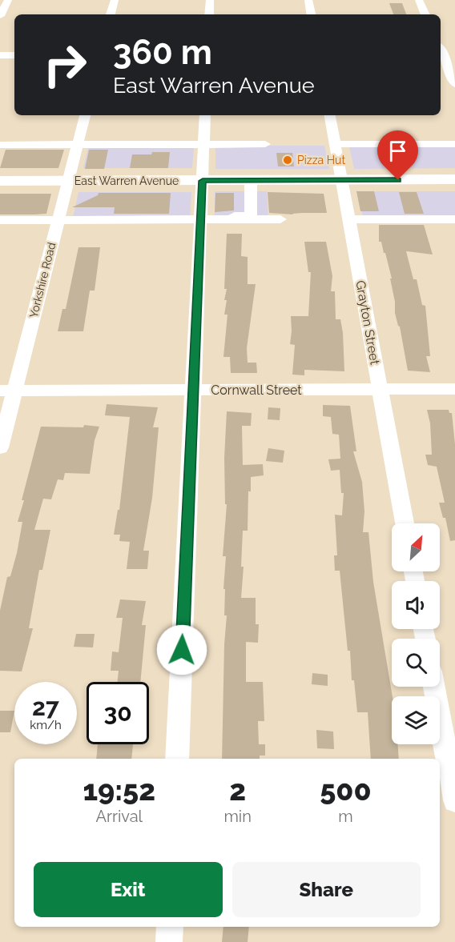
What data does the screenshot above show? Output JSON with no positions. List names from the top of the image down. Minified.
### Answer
{"streets":{"main road":["East Warren Avenue"],"street":["Yorkshire Road","Grayton Street","Cornwall Street"]},"crossings":[["East Warren Avenue","Yorkshire Road"],["East Warren Avenue","Grayton Street"],["Yorkshire Road","Cornwall Street"],["Grayton Street","Cornwall Street"]],"places":["Pizza Hut"],"north":"top right","page":{"turn":["360 m","East Warren Avenue"],"speed":"27 km/h","limit":"30","eta":["19:52","Arrival","2","min","500","m"],"buttons":["Exit","Share"]}}
